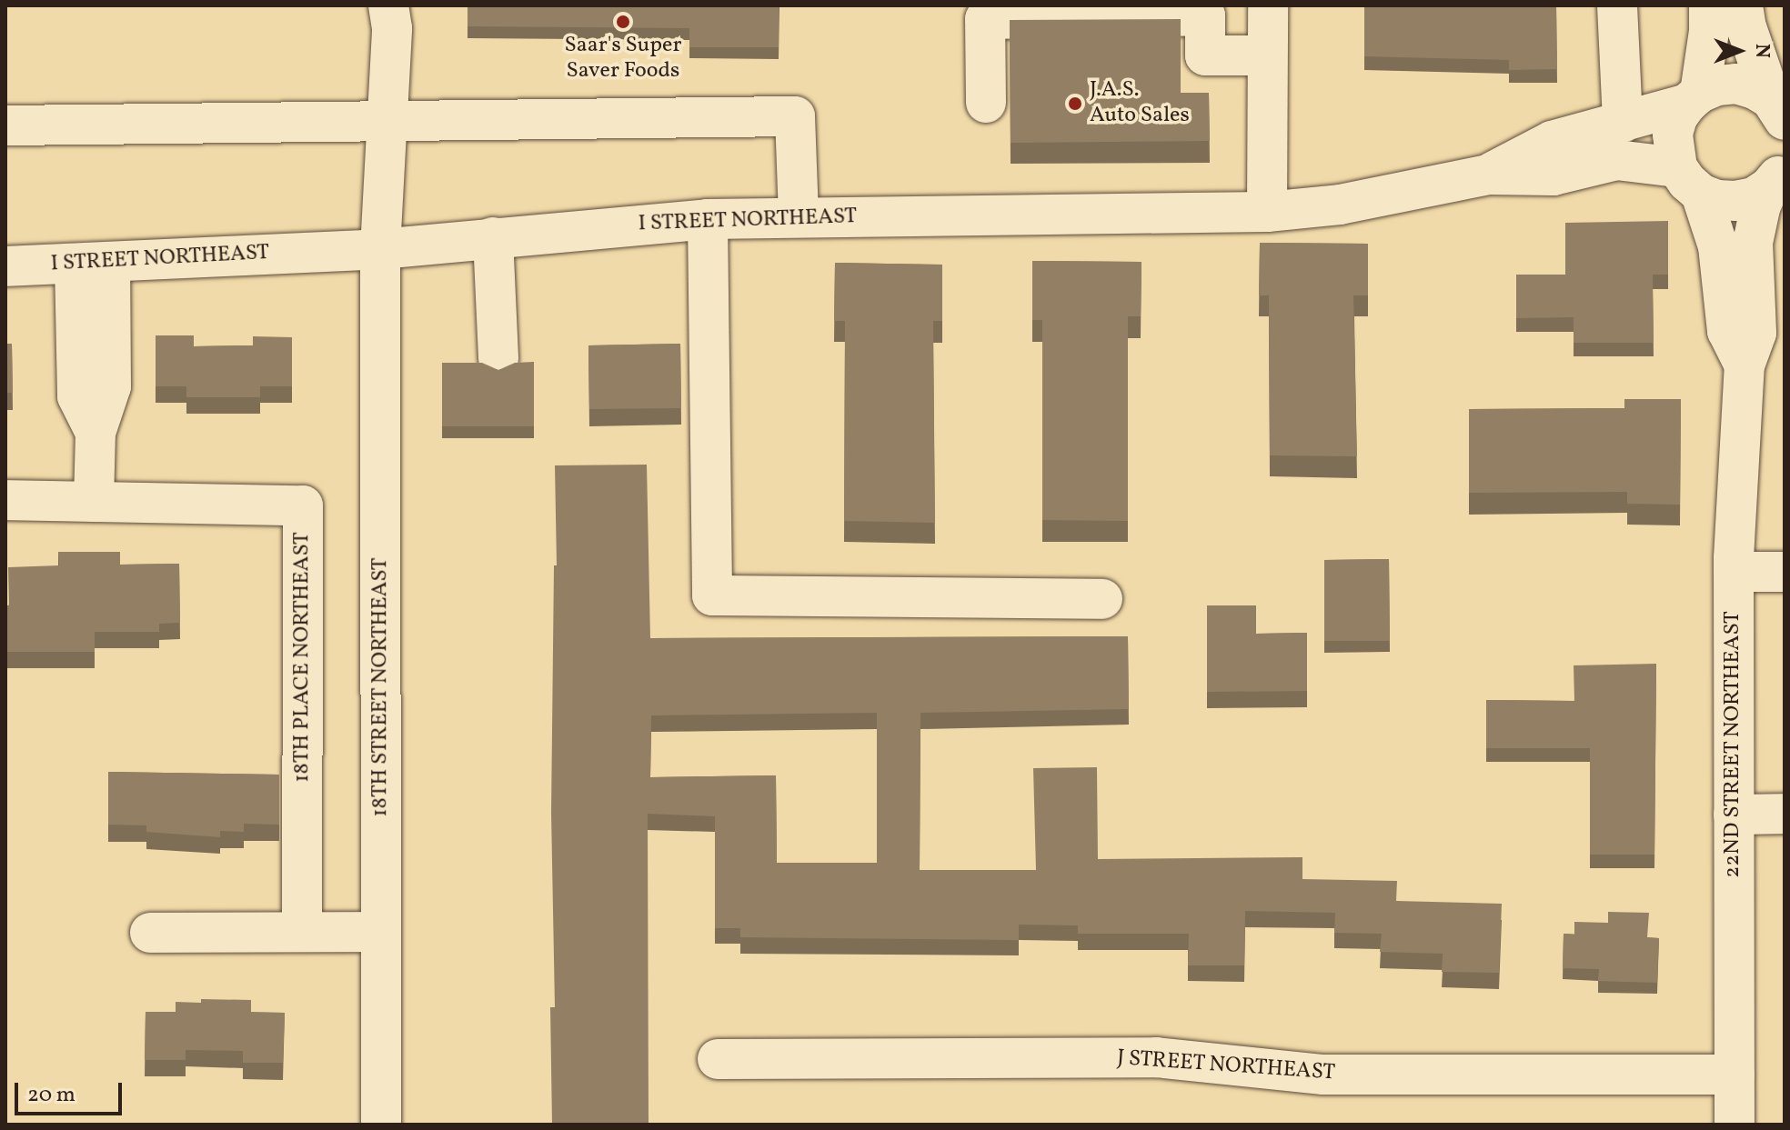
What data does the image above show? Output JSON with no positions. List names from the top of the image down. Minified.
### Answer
{"streets":{"street":["I STREET NORTHEAST","18TH PLACE NORTHEAST","18TH STREET NORTHEAST","22ND STREET NORTHEAST","J STREET NORTHEAST"]},"crossings":[["I STREET NORTHEAST","18TH STREET NORTHEAST"],["I STREET NORTHEAST","22ND STREET NORTHEAST"],["22ND STREET NORTHEAST","J STREET NORTHEAST"]],"places":["Saar's Super Saver Foods","J.A.S. Auto Sales"],"scale_bar":"20 m","north":"right"}
